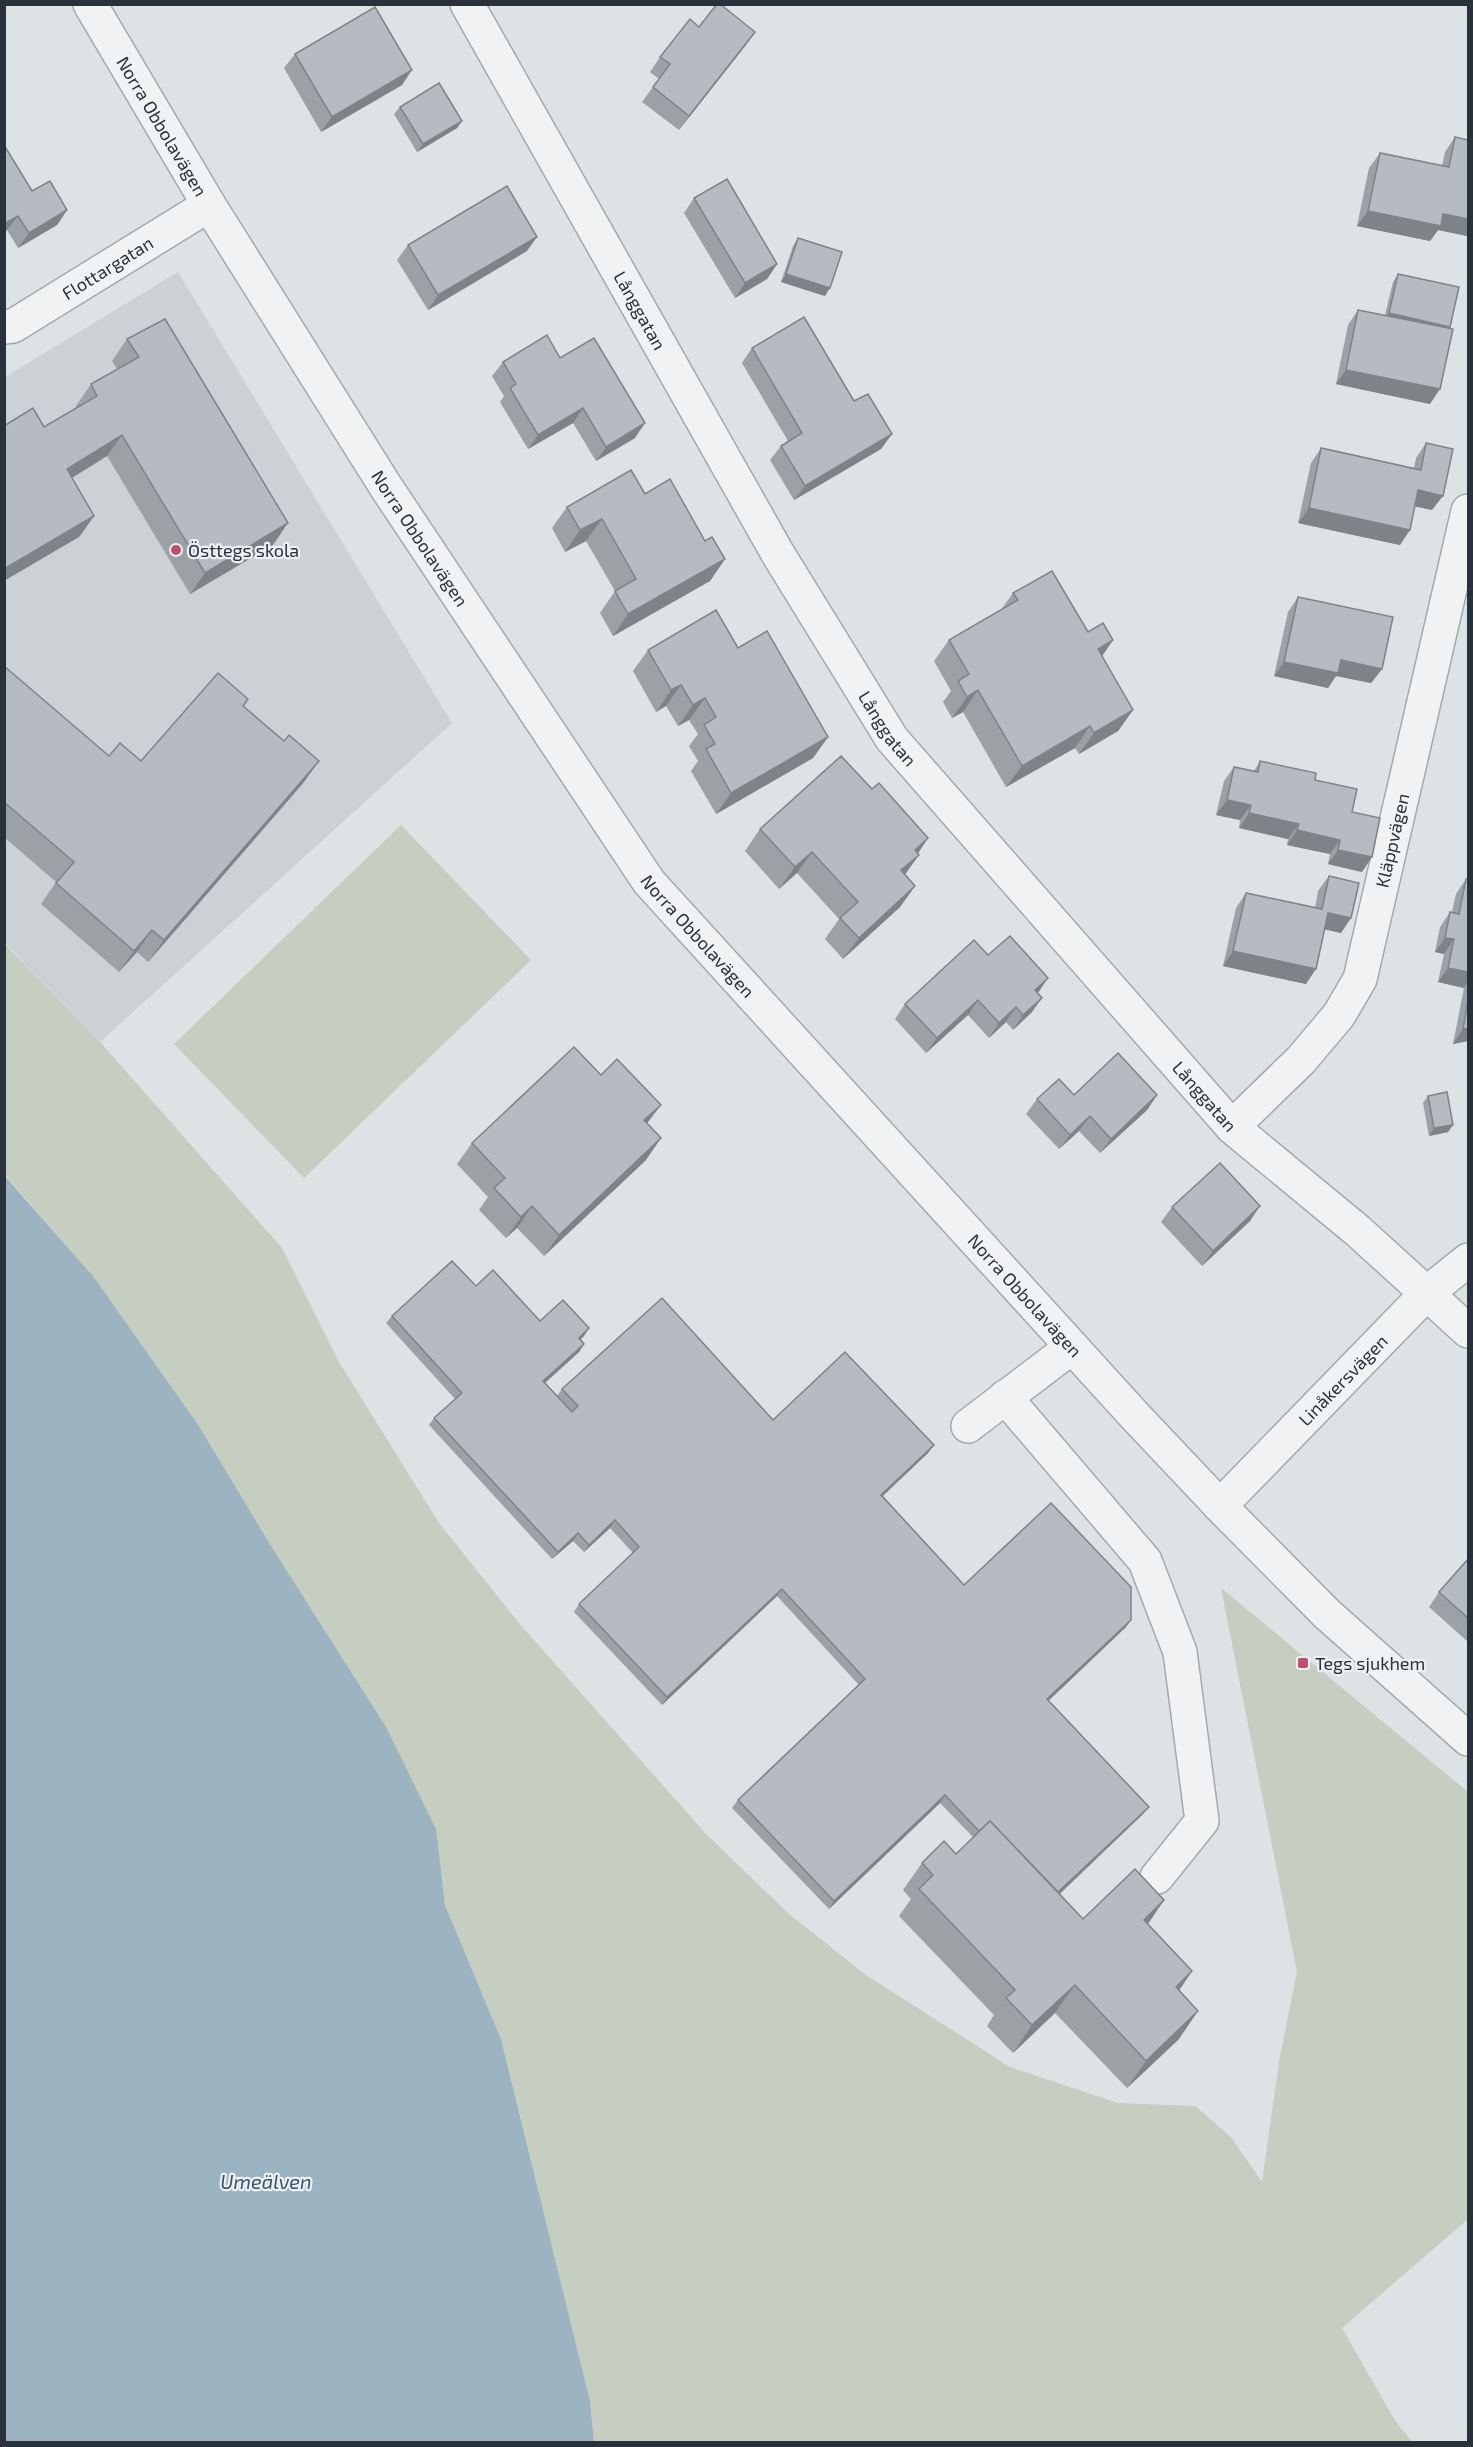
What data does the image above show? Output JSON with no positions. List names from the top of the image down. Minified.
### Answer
{"streets":{"street":["Norra Obbolavägen","Flottargatan","Långgatan","Kläppvägen","Linåkersvägen"]},"crossings":[["Norra Obbolavägen","Flottargatan"],["Norra Obbolavägen","Linåkersvägen"],["Långgatan","Kläppvägen"],["Långgatan","Linåkersvägen"]],"water":["Umeälven"],"places":{"other":["Östtegs skola"],"transit":["Tegs sjukhem"]}}
